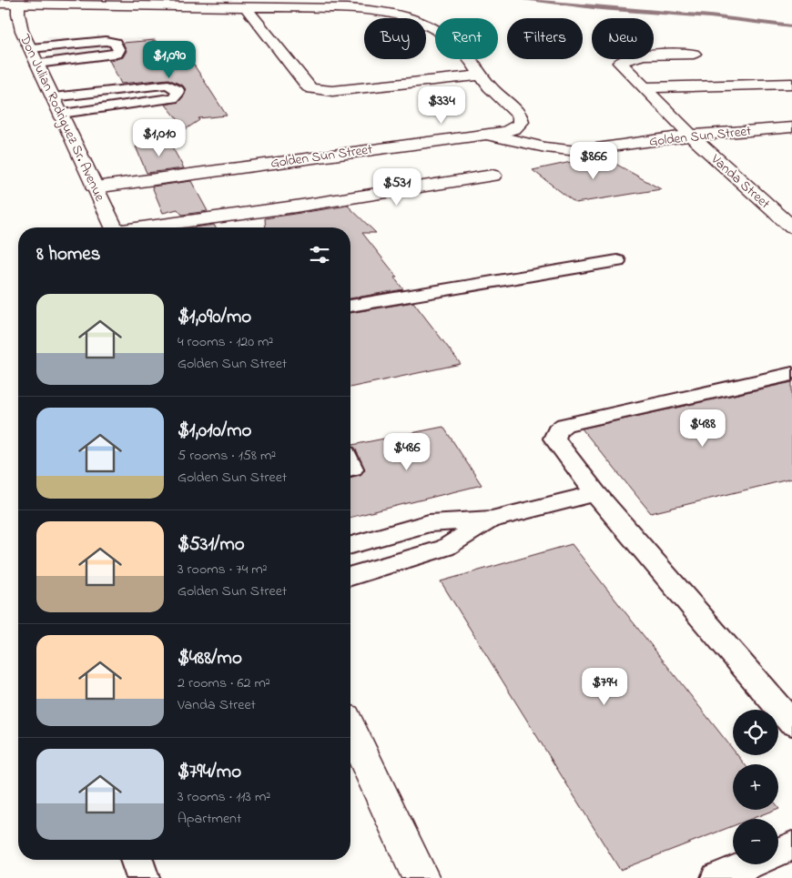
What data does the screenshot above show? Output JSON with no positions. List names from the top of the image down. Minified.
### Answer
{"streets":{"street":["Don Julian Rodriguez Sr. Avenue","Golden Sun Street","Vanda Street"]},"crossings":[["Don Julian Rodriguez Sr. Avenue","Golden Sun Street"],["Golden Sun Street","Vanda Street"]],"page":{"chip":["Buy","Rent","Filters","New"],"price":["$1,090","$334","$1,010","$866","$531","$488","$486","$794"],"heading":"8 homes","list":[{"name":"$1,090/mo","note":"4 rooms · 120 m² · Golden Sun Street"},{"name":"$1,010/mo","note":"5 rooms · 158 m² · Golden Sun Street"},{"name":"$531/mo","note":"3 rooms · 74 m² · Golden Sun Street"},{"name":"$488/mo","note":"2 rooms · 62 m² · Vanda Street"},{"name":"$794/mo","note":"3 rooms · 113 m² · Apartment"}],"map_buttons":["+","−"]}}
